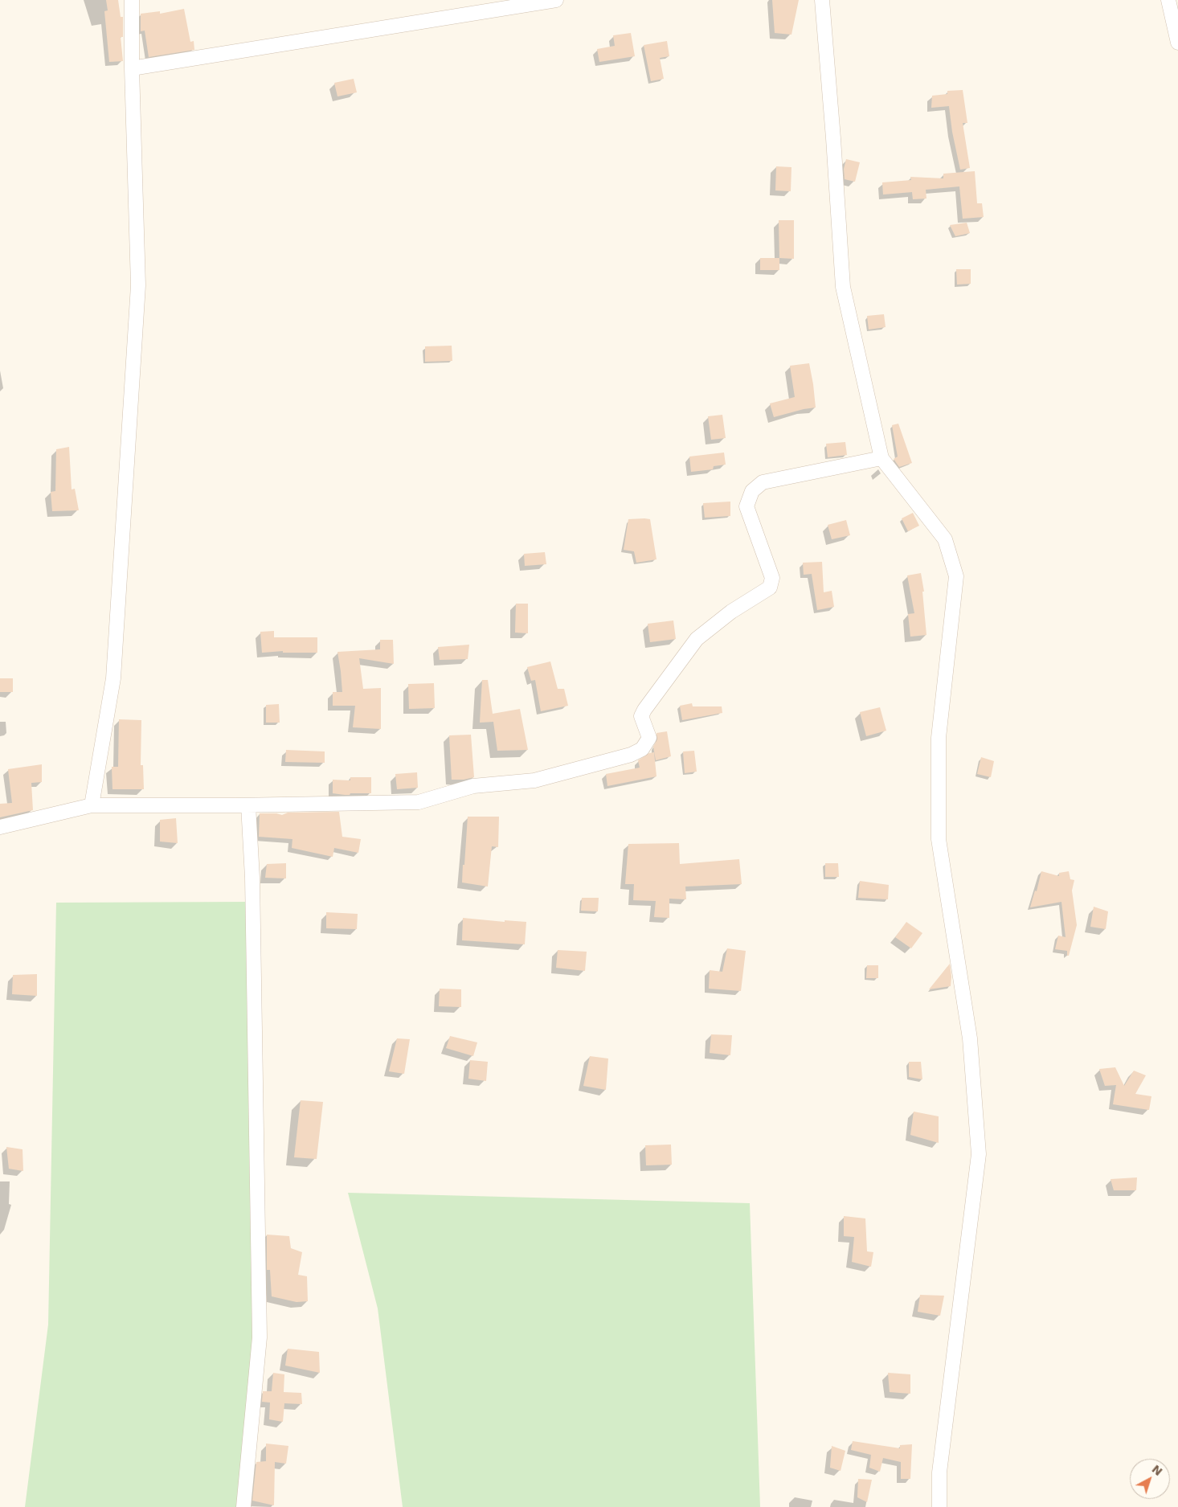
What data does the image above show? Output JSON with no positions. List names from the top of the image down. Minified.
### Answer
{"north":"top right"}
